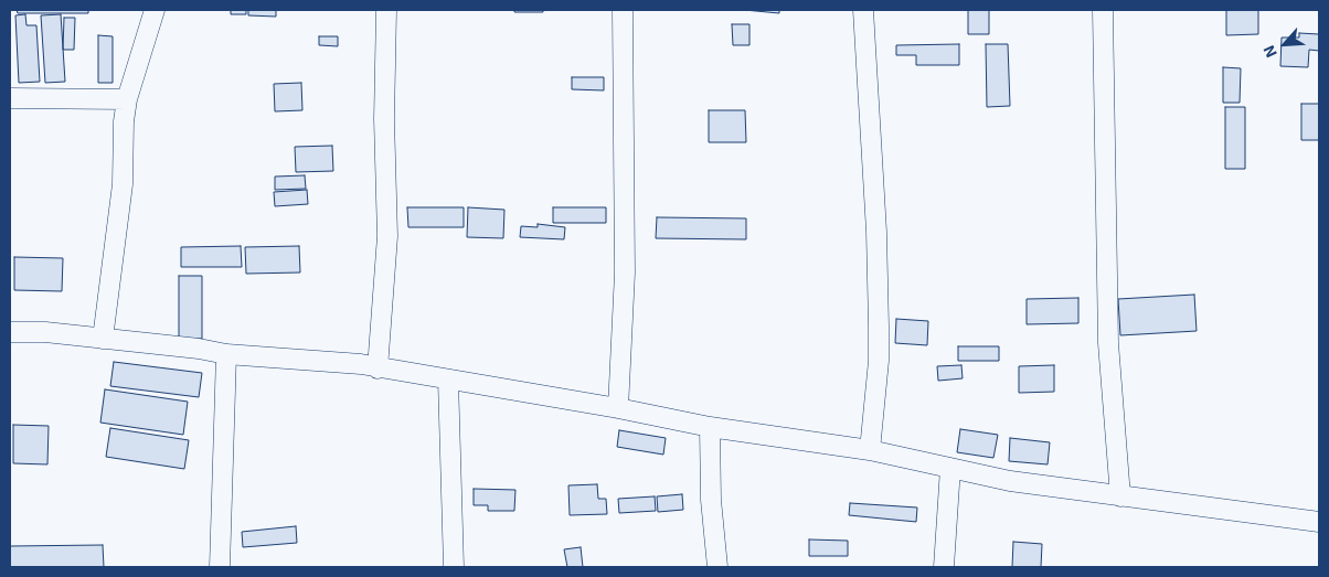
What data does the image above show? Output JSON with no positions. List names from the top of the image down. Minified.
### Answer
{"north":"bottom left"}
